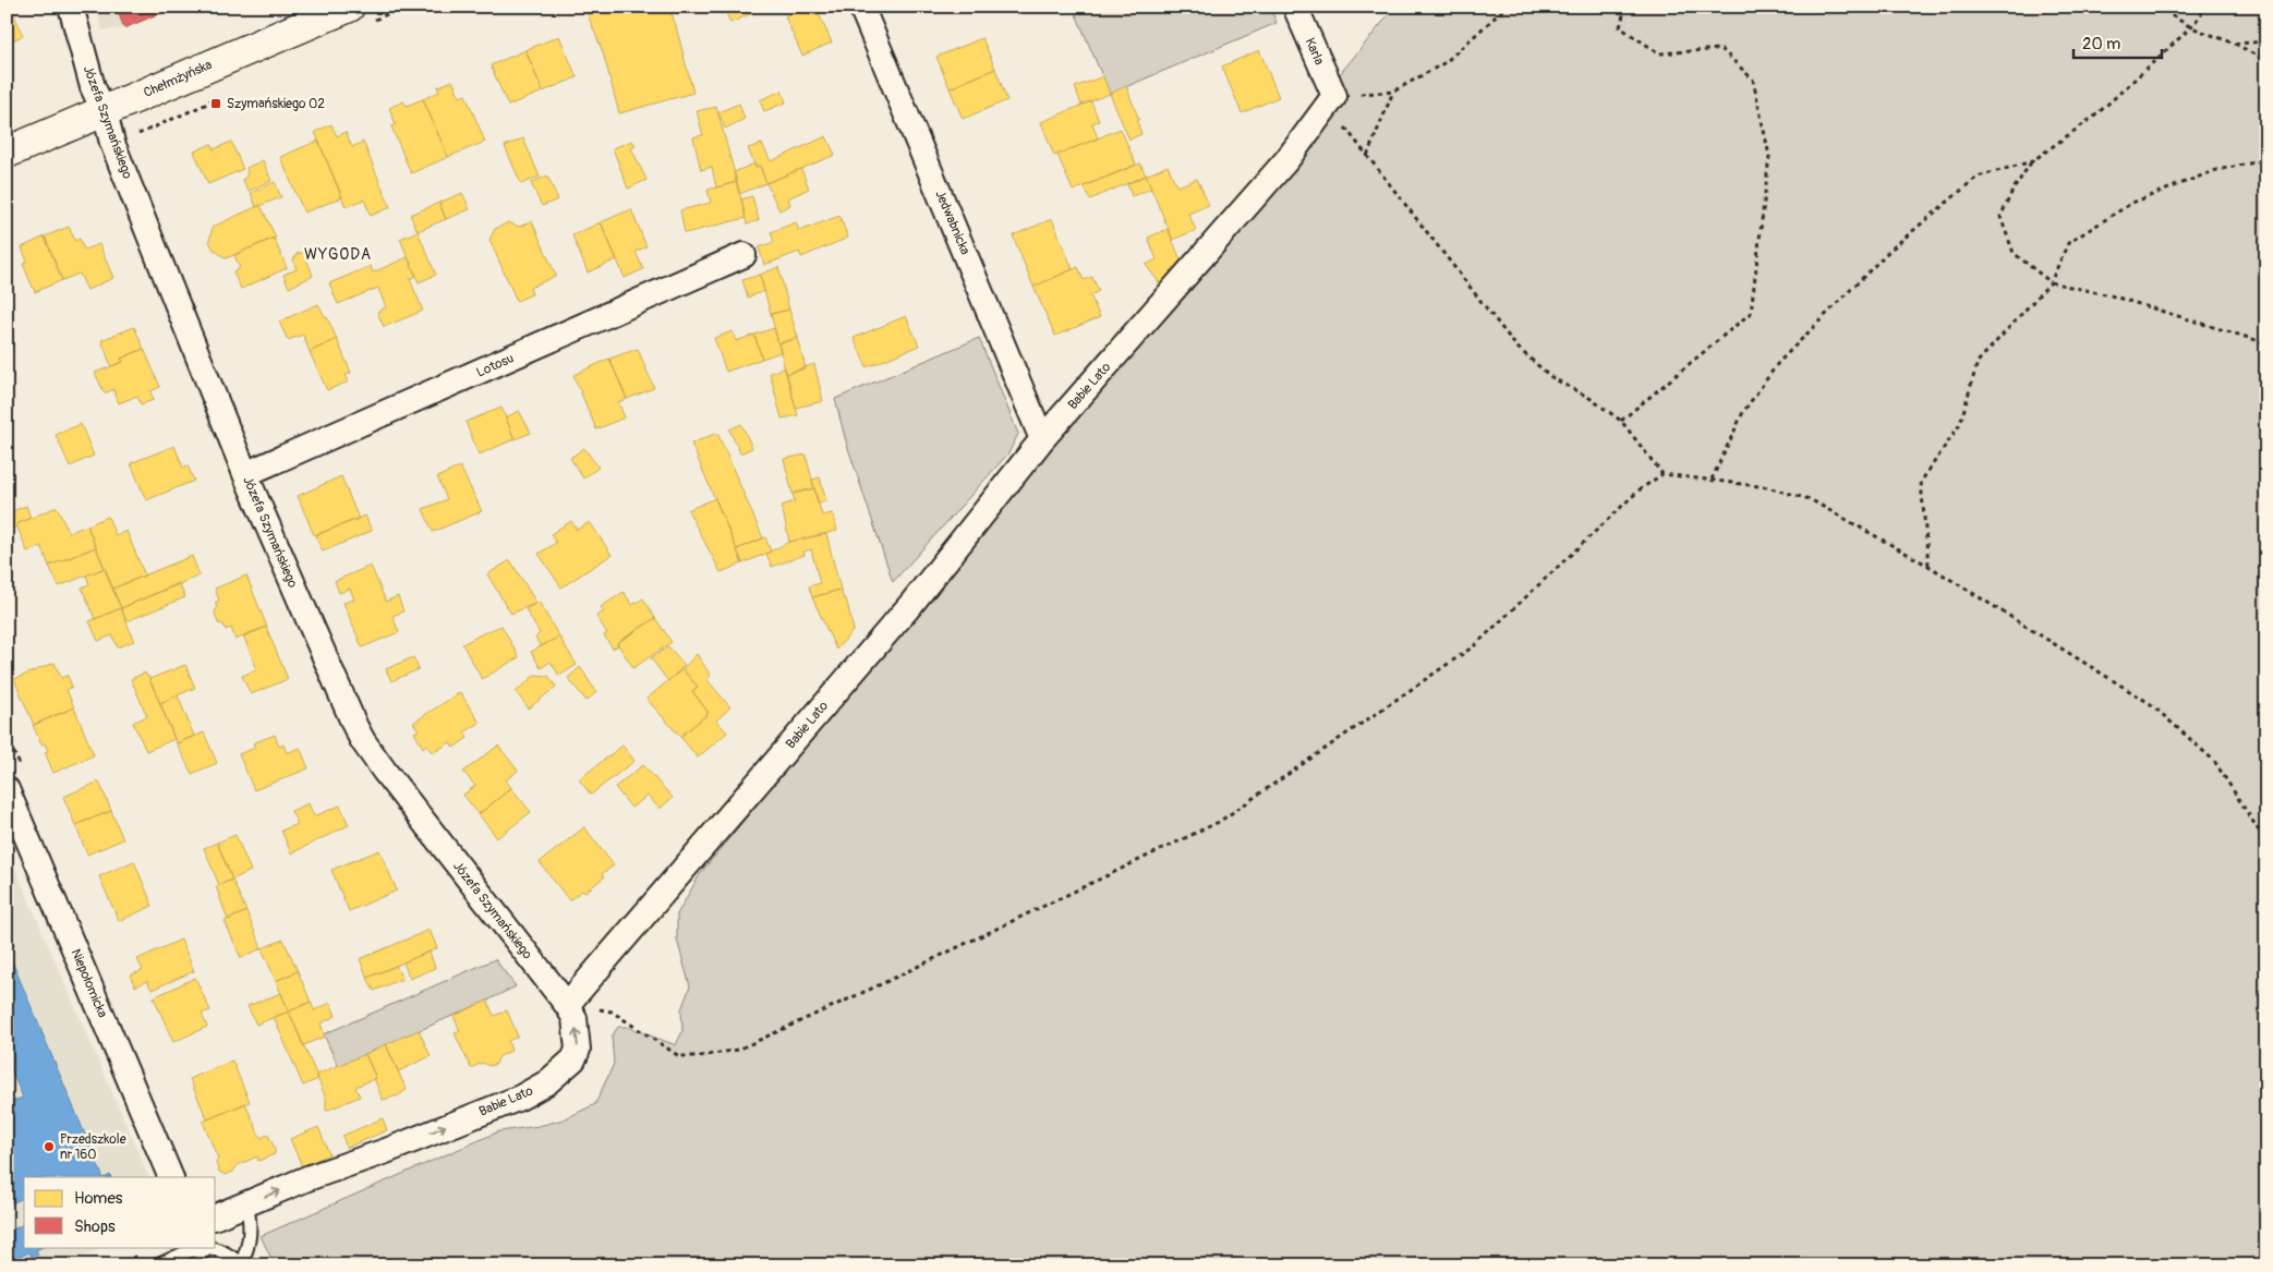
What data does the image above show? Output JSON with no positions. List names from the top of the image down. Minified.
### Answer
{"streets":{"street":["Karla","Chełmżyńska","Józefa Szymańskiego","Jedwabnicka","Lotosu","Babie Lato","Niepołomicka"]},"crossings":[["Karla","Babie Lato"],["Chełmżyńska","Józefa Szymańskiego"],["Józefa Szymańskiego","Lotosu"],["Józefa Szymańskiego","Babie Lato"],["Jedwabnicka","Babie Lato"]],"districts":["WYGODA"],"places":{"transit":["Szymańskiego 02"],"other":["Przedszkole nr 160"]},"legend":["Homes","Shops"],"scale_bar":"20 m"}
